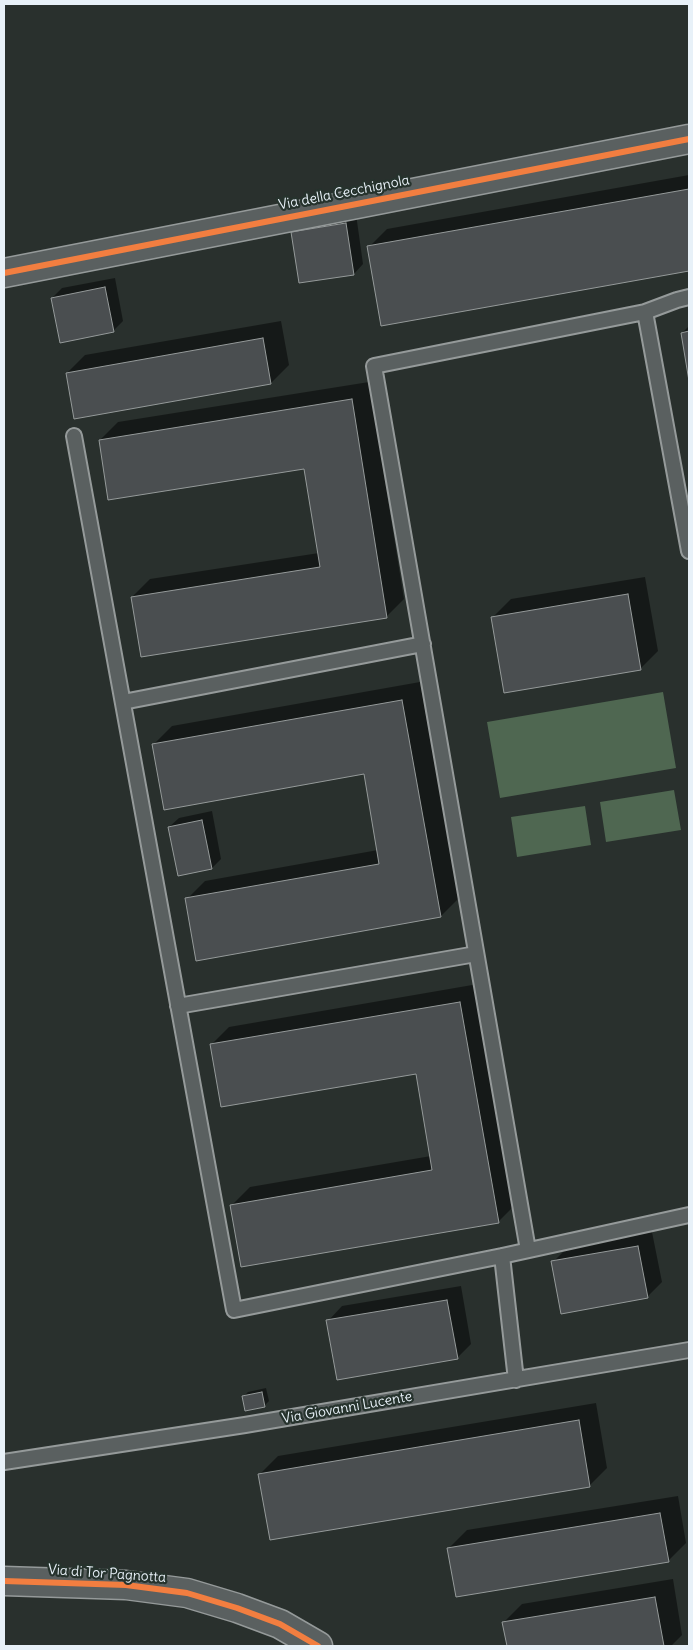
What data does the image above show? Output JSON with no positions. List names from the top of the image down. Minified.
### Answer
{"streets":{"street":["Via della Cecchignola","Via di Tor Pagnotta"],"lane":["Via Giovanni Lucente"]}}
